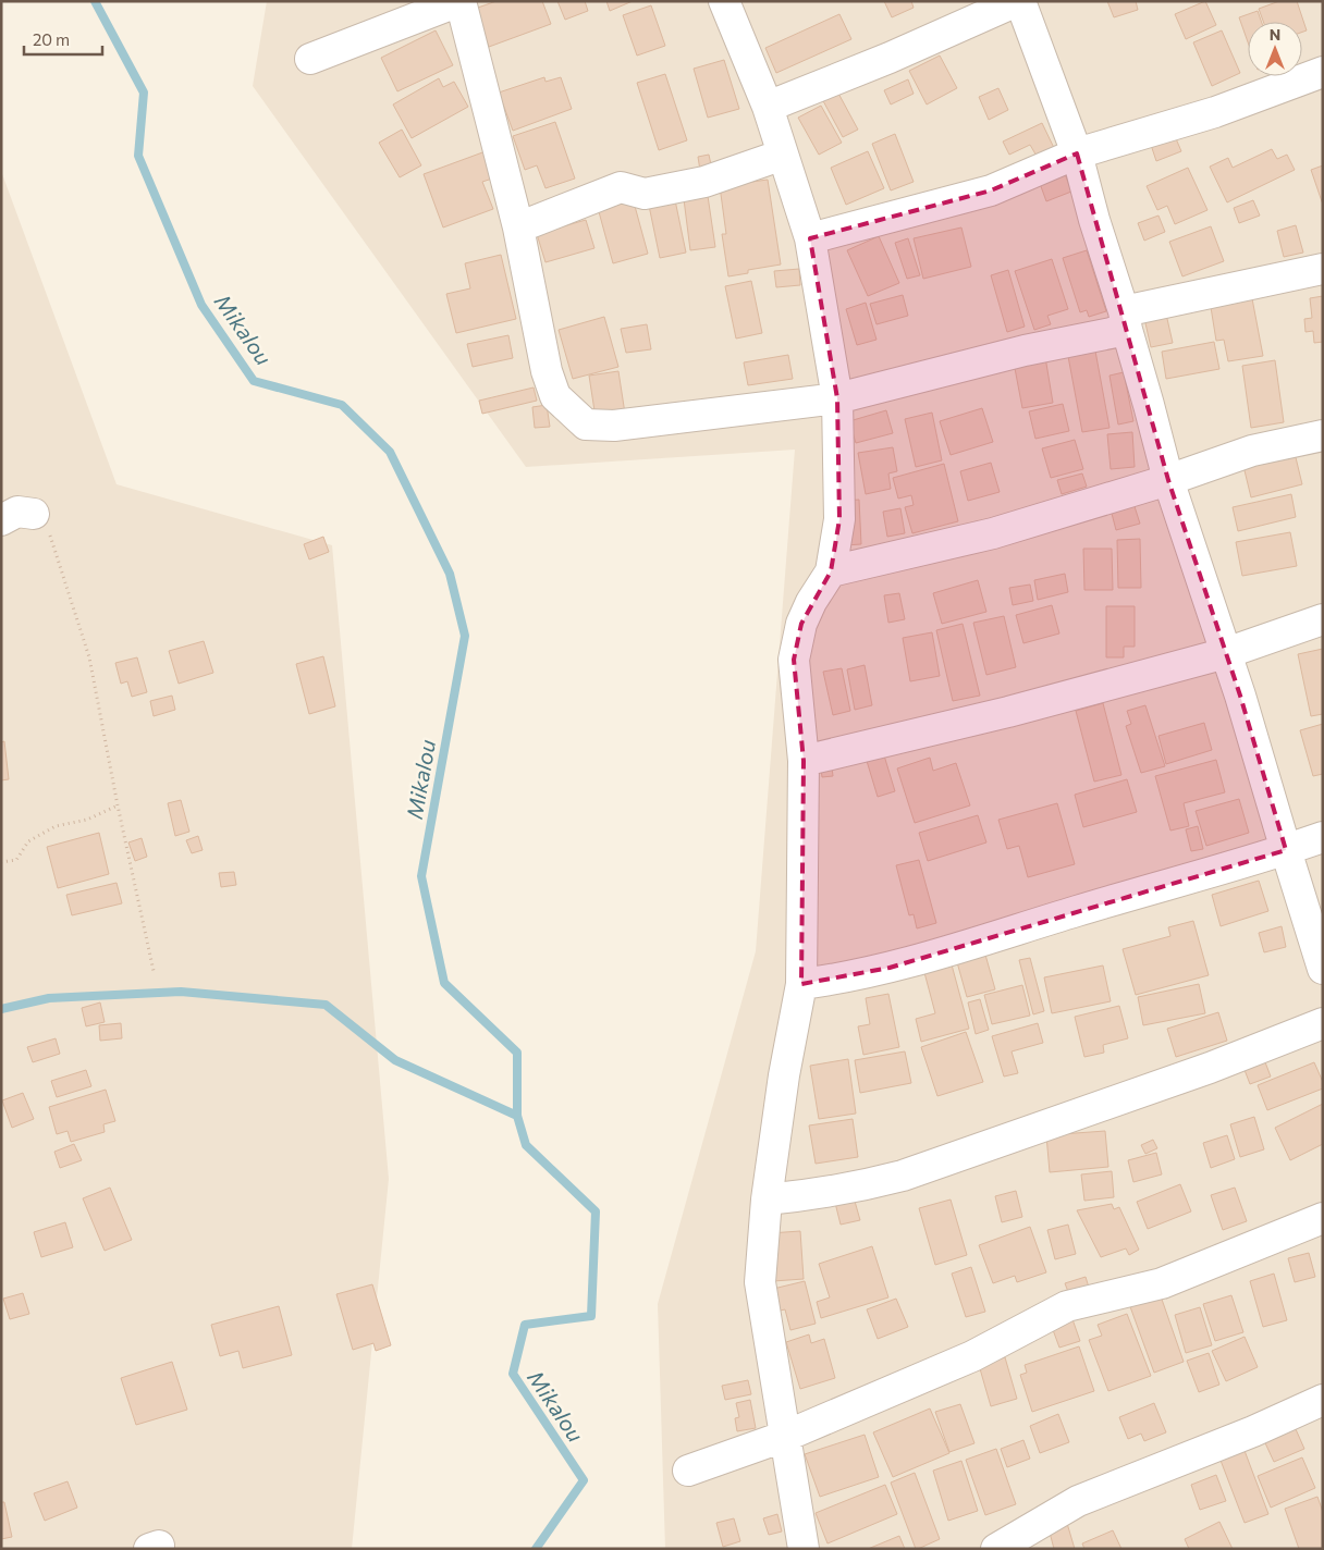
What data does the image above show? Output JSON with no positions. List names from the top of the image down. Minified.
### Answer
{"water":["Mikalou"],"scale_bar":"20 m","north":"top"}
